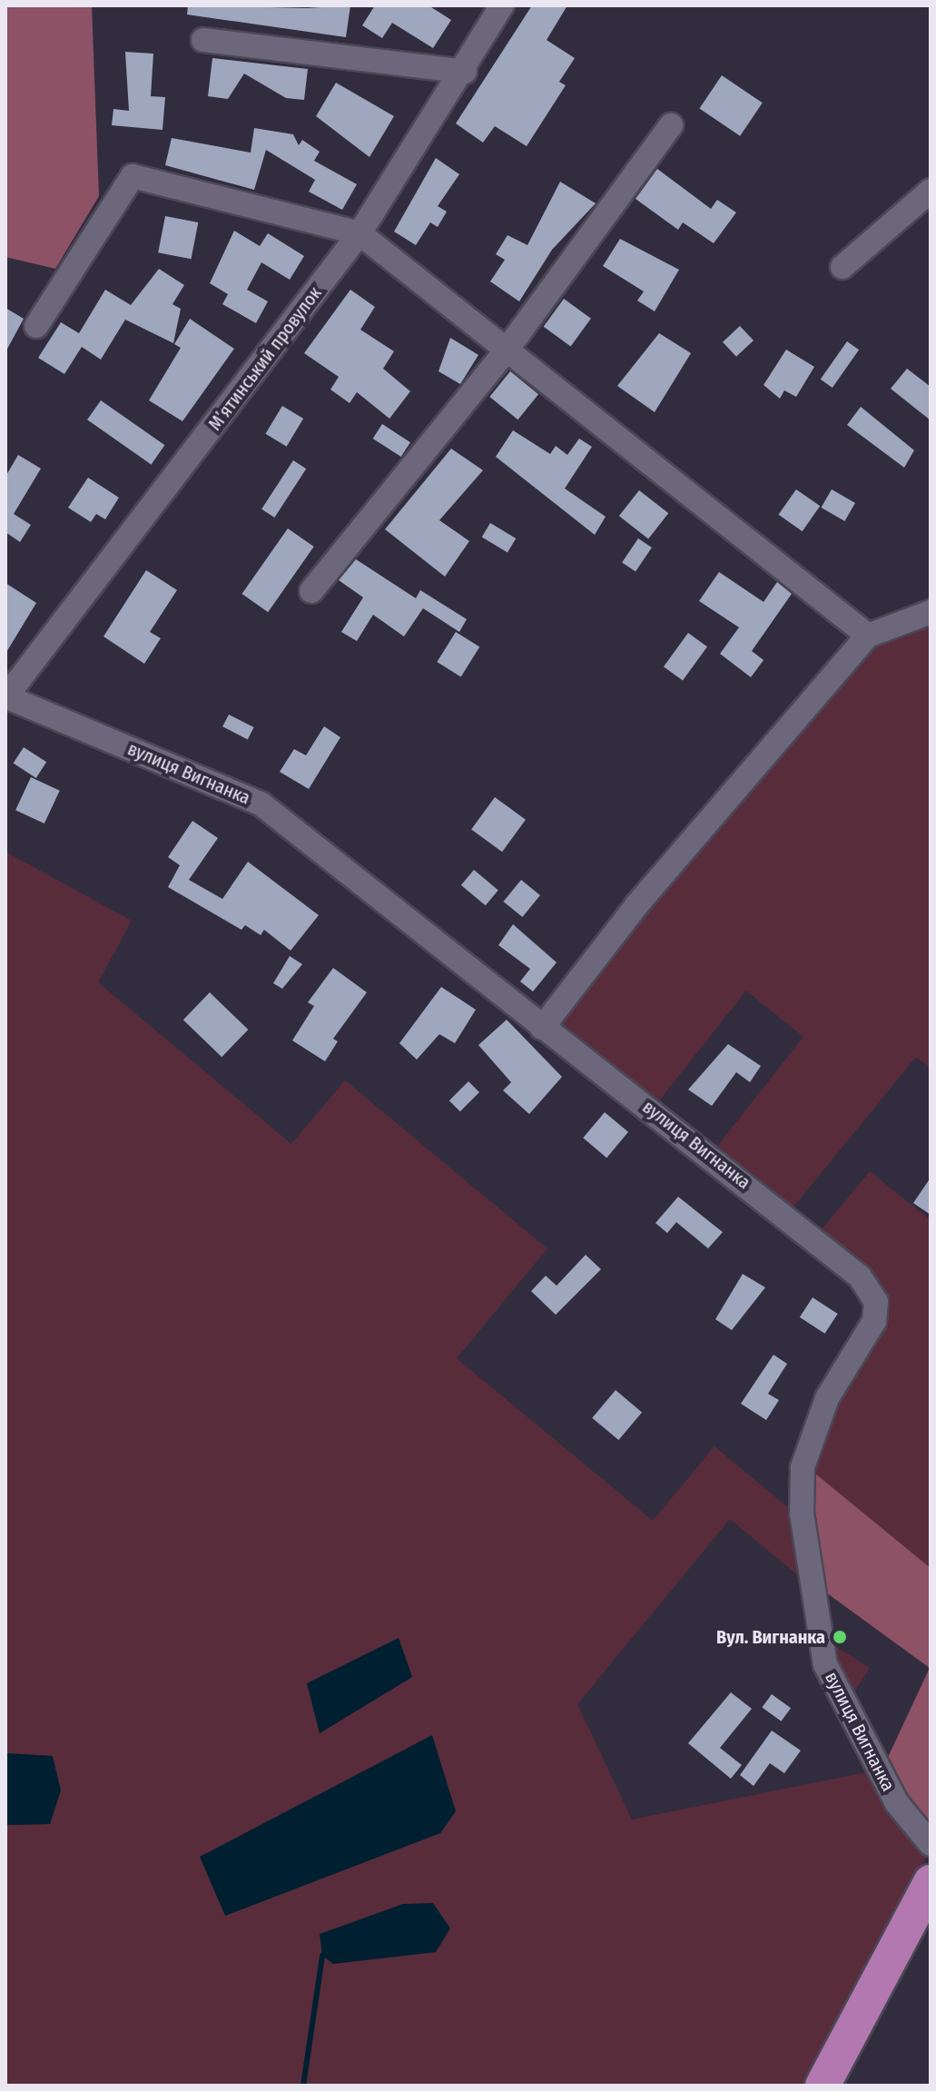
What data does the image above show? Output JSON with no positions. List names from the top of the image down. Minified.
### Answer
{"streets":{"street":["Мʼятинський провулок","вулиця Вигнанка"]},"crossings":[["Мʼятинський провулок","вулиця Вигнанка"]],"places":["Вул. Вигнанка"]}
